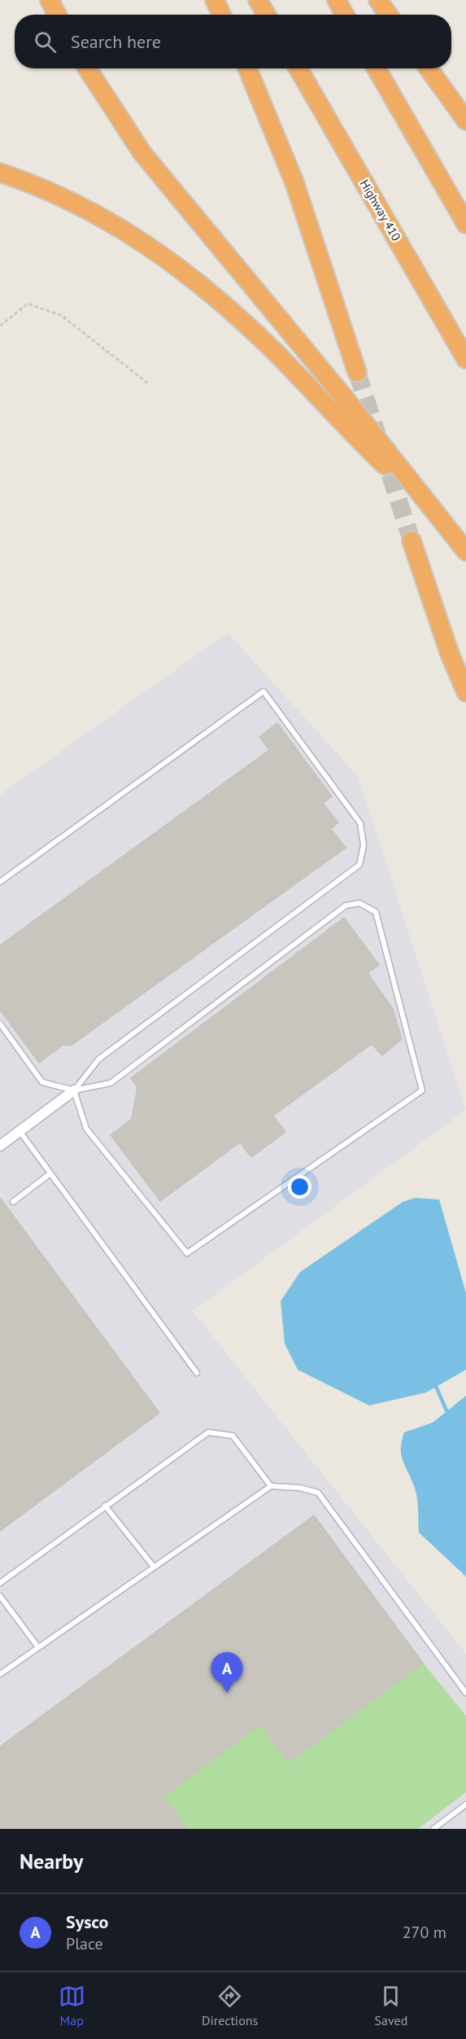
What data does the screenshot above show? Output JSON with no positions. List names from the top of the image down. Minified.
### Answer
{"streets":{"highway":["Highway 410"]},"page":{"search":"Search here","pins":"A","heading":"Nearby","list":[{"mark":"A","name":"Sysco","note":"Place","value":"270 m"}],"nav":["Map","Directions","Saved"]}}
